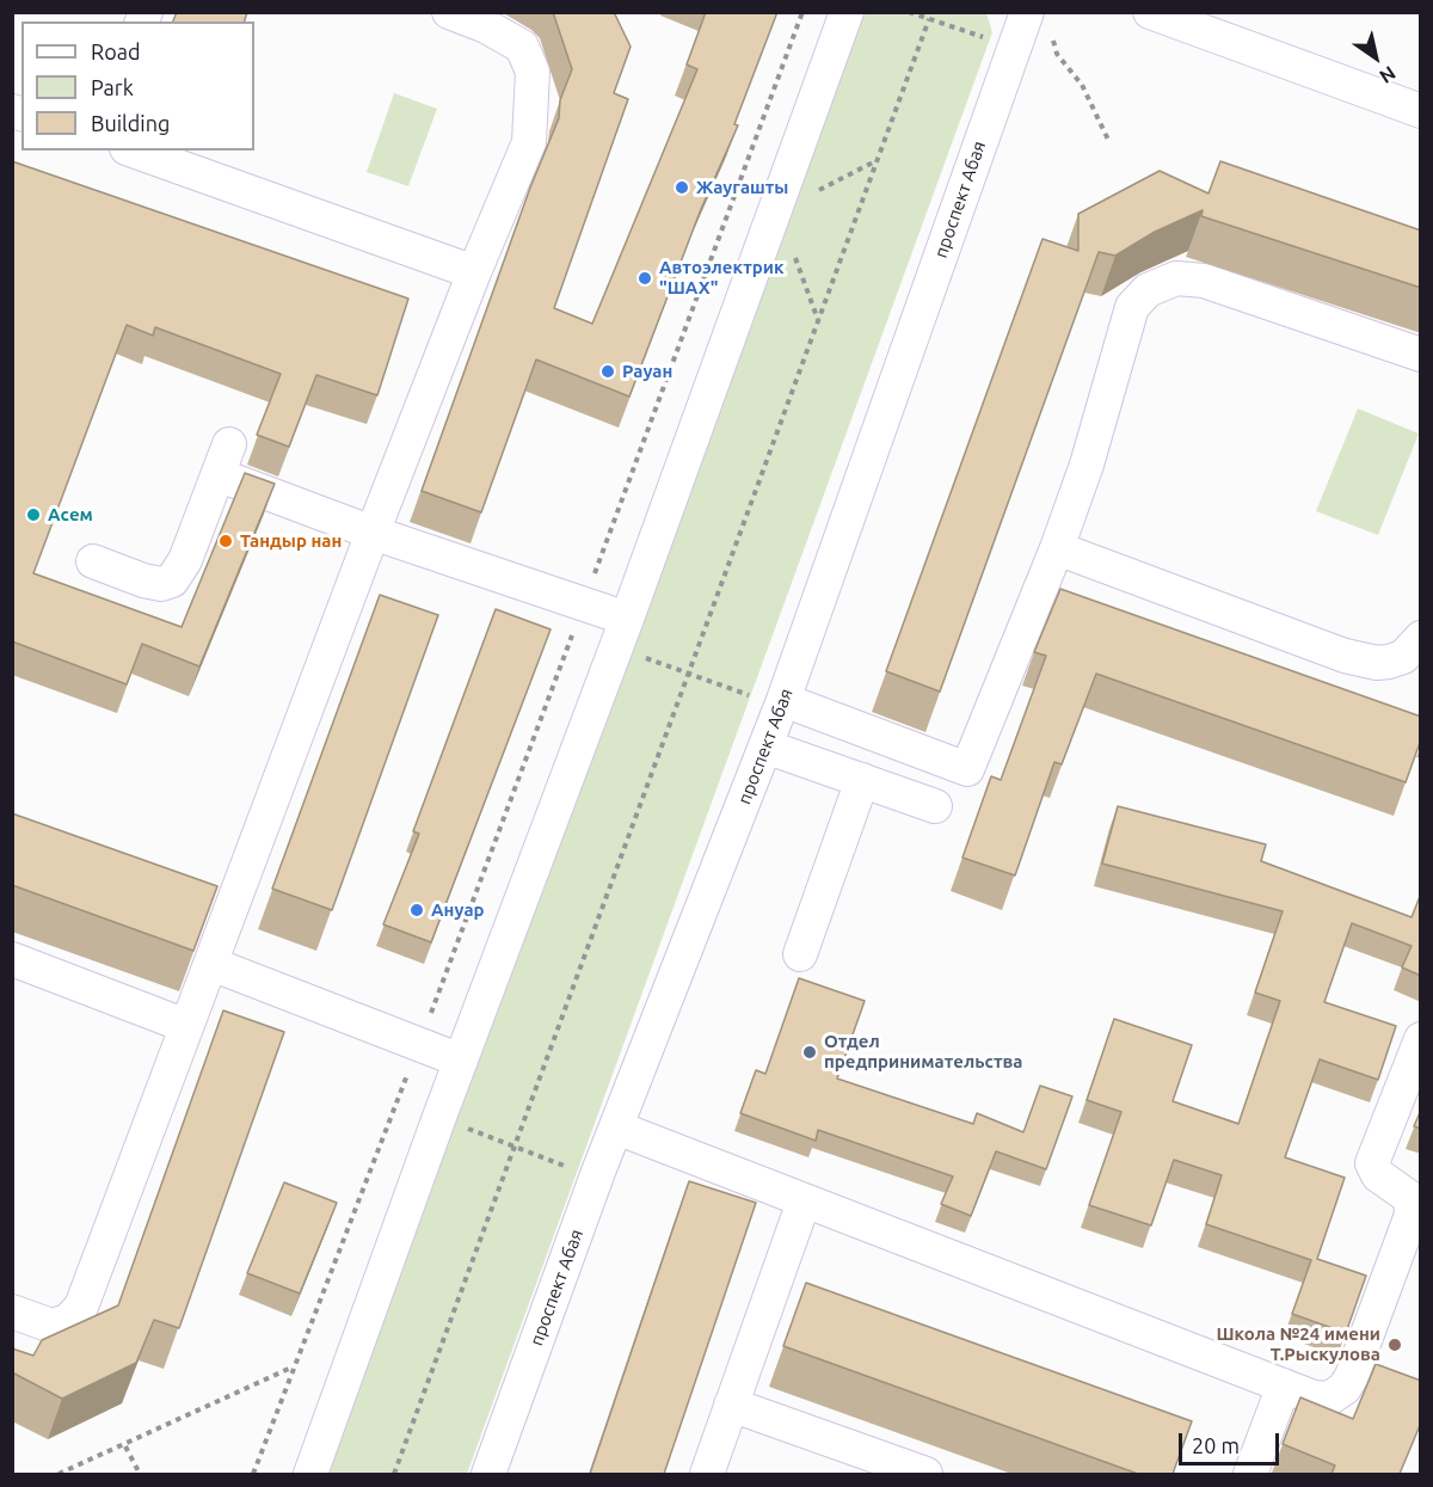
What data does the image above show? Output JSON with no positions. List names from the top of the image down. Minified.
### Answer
{"streets":{"street":["проспект Абая"]},"places":["Жаугашты","Автоэлектрик \"ШАХ\"","Рауан","Асем","Тандыр нан","Ануар","Отдел предпринимательства","Школа №24 имени Т.Рыскулова"],"legend":["Road","Park","Building"],"scale_bar":"20 m","north":"bottom right"}
